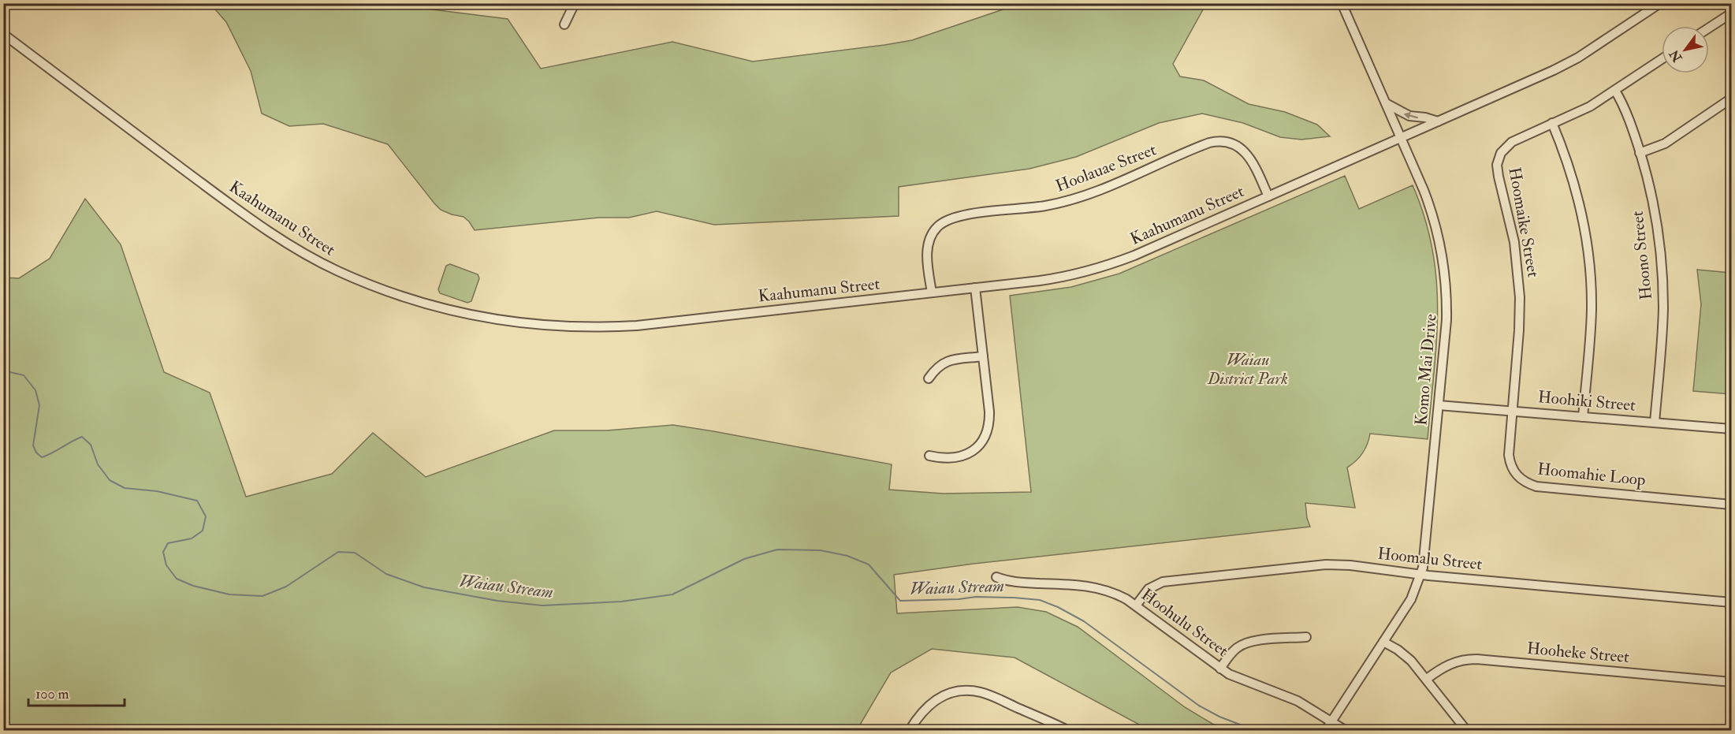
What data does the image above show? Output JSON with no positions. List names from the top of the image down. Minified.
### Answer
{"streets":{"street":["Hoolauae Street","Kaahumanu Street","Hoomaike Street","Hoono Street","Komo Mai Drive","Hoohiki Street","Hoomahie Loop","Hoomalu Street","Hoohulu Street","Hooheke Street"]},"crossings":[["Hoolauae Street","Kaahumanu Street"],["Kaahumanu Street","Komo Mai Drive"],["Hoomaike Street","Hoono Street"],["Hoomaike Street","Hoohiki Street"],["Hoomaike Street","Hoomahie Loop"],["Hoono Street","Hoohiki Street"],["Komo Mai Drive","Hoohiki Street"],["Komo Mai Drive","Hoomalu Street"],["Komo Mai Drive","Hoohulu Street"],["Hoohiki Street","Hoomahie Loop"],["Hoomalu Street","Hoohulu Street"]],"water":["Waiau Stream"],"parks":["Waiau District Park"],"scale_bar":"100 m","north":"bottom left"}
